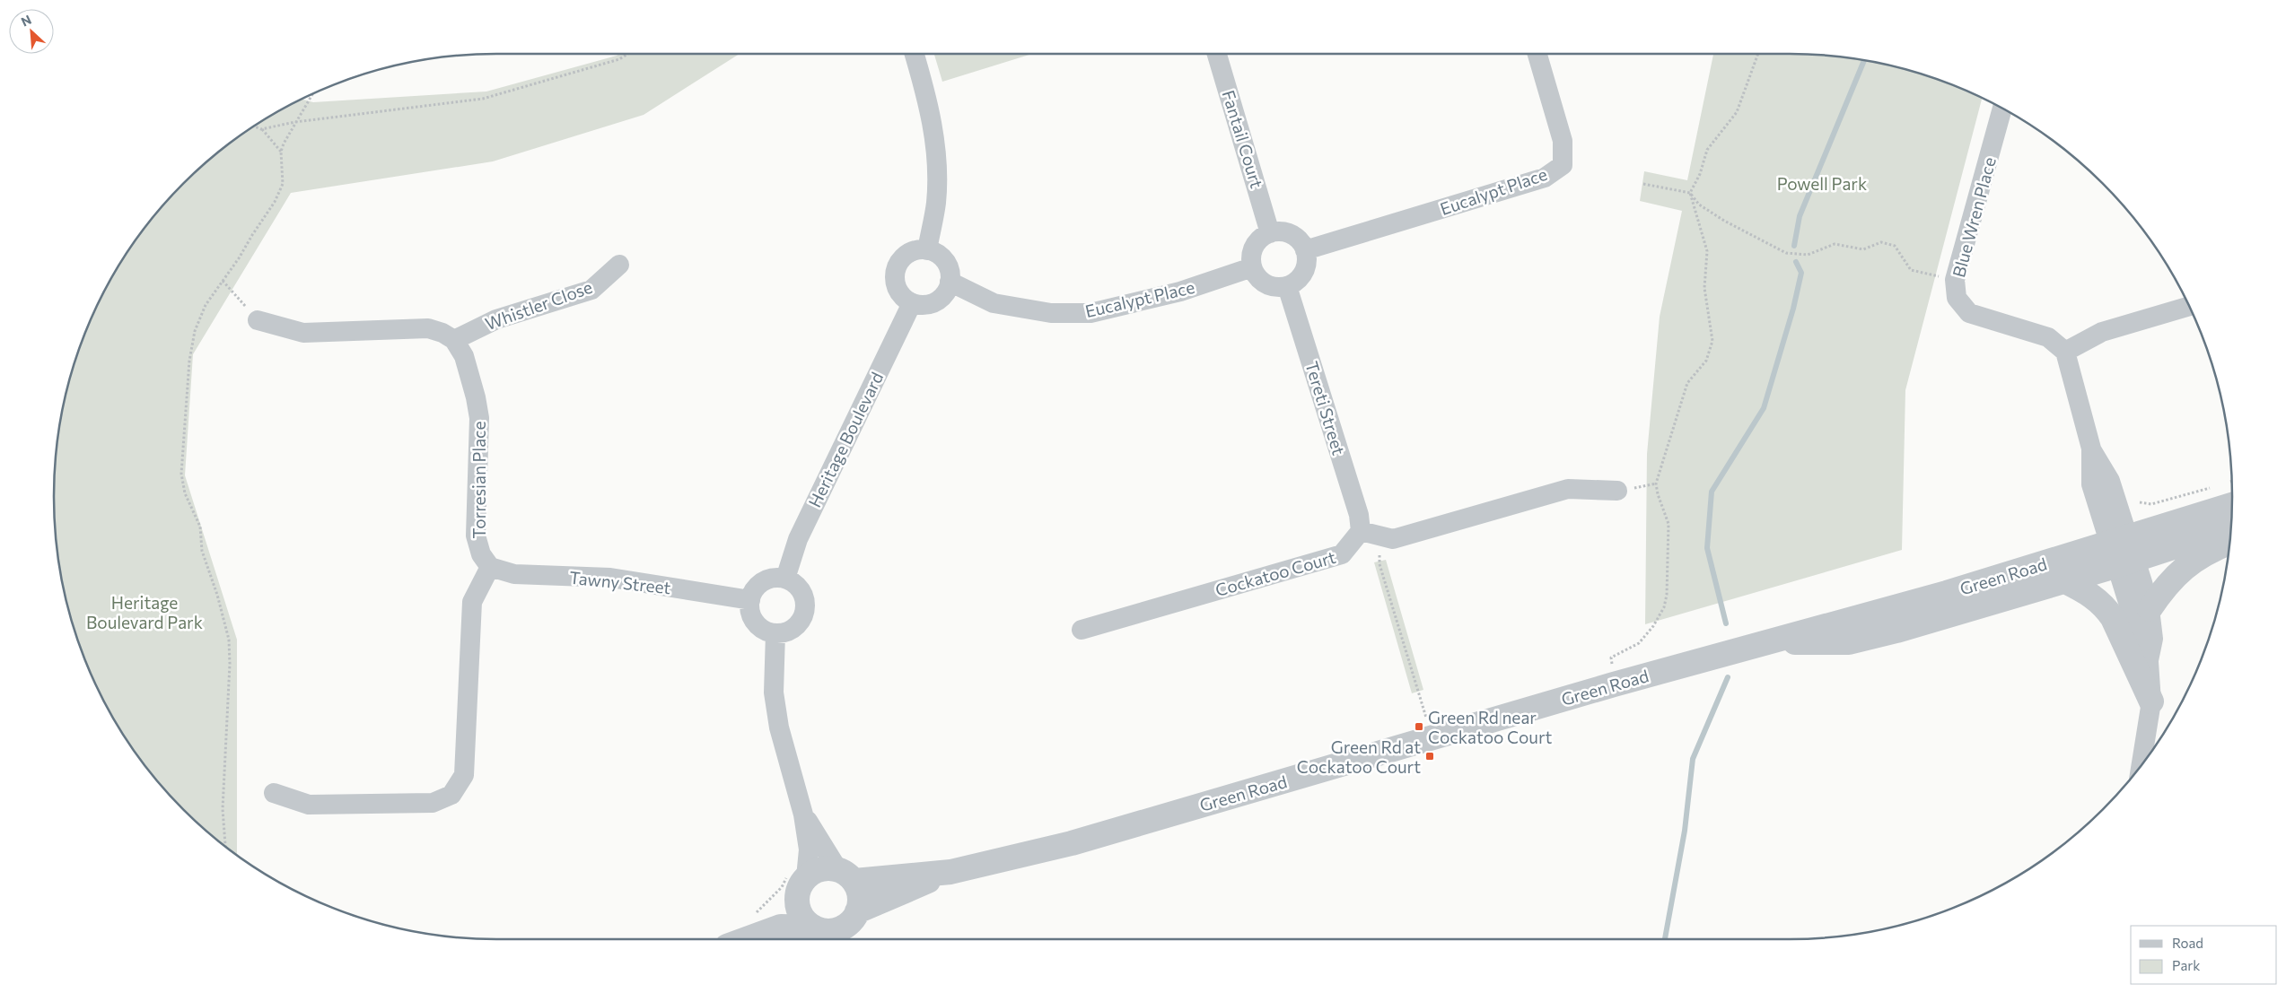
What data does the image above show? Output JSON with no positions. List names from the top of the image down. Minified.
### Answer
{"streets":{"street":["Fantail Court","Eucalypt Place","Blue Wren Place","Whistler Close","Tereti Street","Heritage Boulevard","Torresian Place","Cockatoo Court","Green Road","Tawny Street"]},"crossings":[["Fantail Court","Eucalypt Place"],["Fantail Court","Tereti Street"],["Eucalypt Place","Tereti Street"],["Eucalypt Place","Heritage Boulevard"],["Whistler Close","Torresian Place"],["Tereti Street","Cockatoo Court"],["Heritage Boulevard","Tawny Street"],["Torresian Place","Tawny Street"]],"parks":["Powell Park","Heritage Boulevard Park"],"places":{"transit":["Green Rd near Cockatoo Court","Green Rd at Cockatoo Court"]},"legend":["Road","Park"],"north":"top left"}
